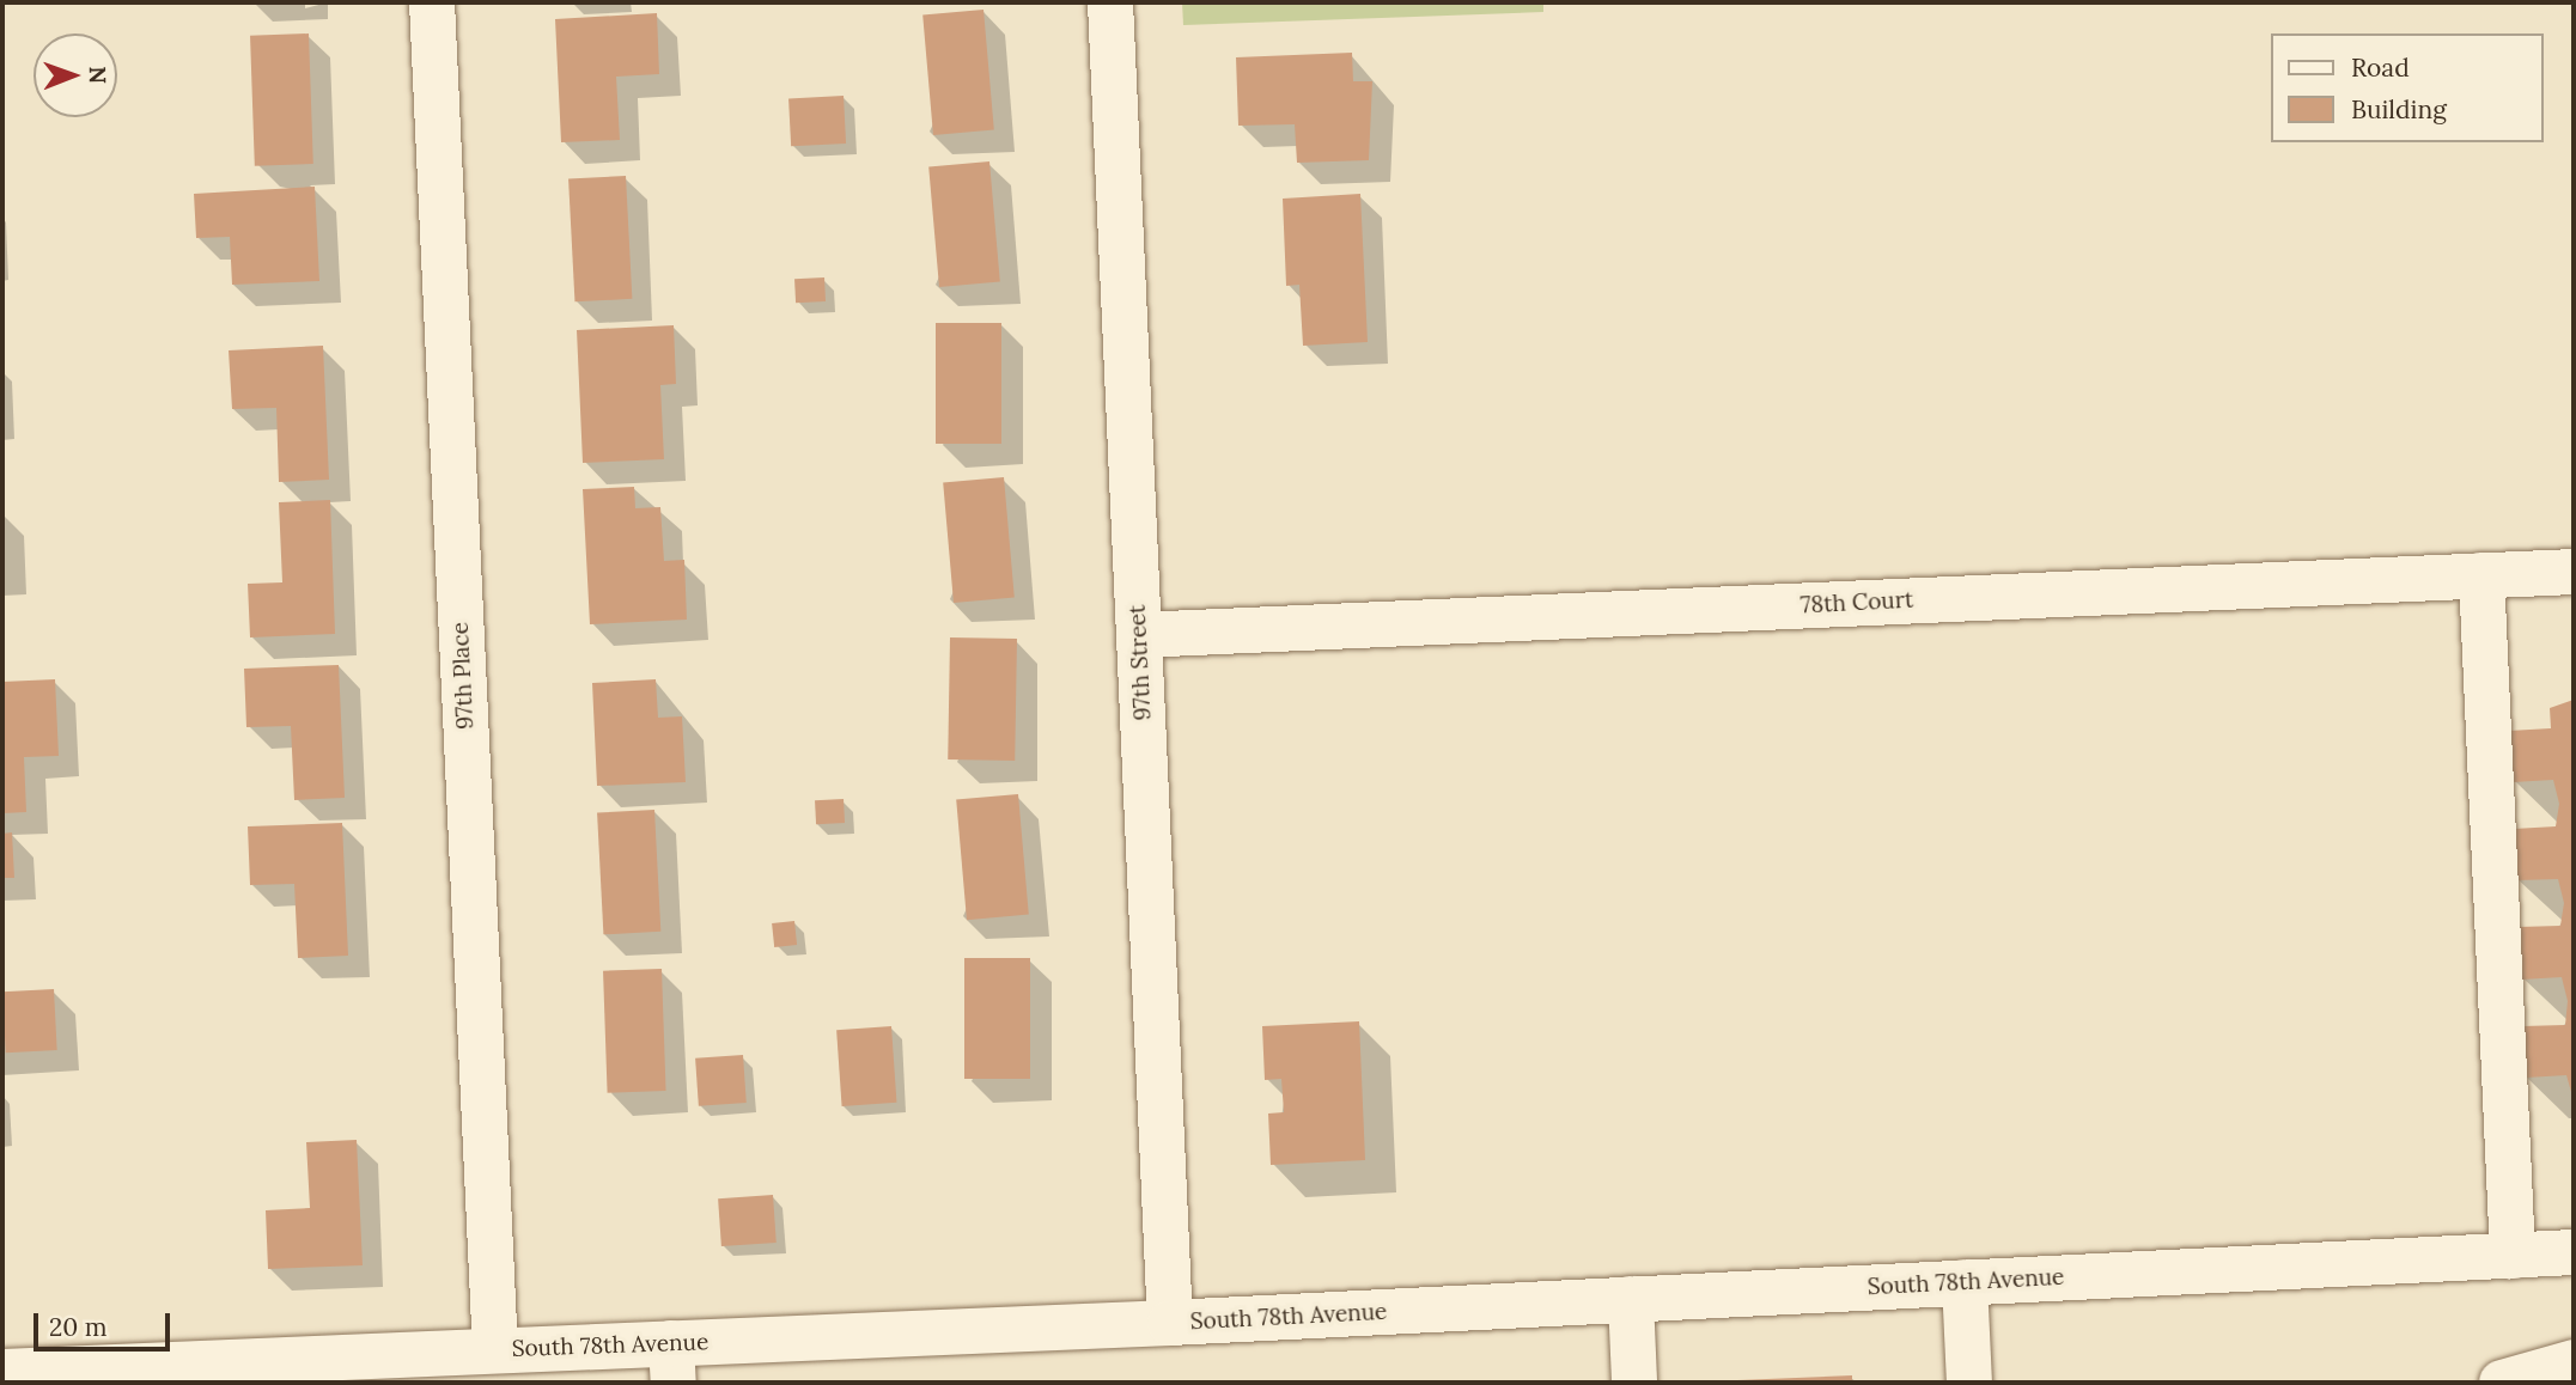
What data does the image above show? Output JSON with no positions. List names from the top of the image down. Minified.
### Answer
{"streets":{"street":["78th Court","97th Street","97th Place","South 78th Avenue"]},"crossings":[["78th Court","97th Street"],["97th Street","South 78th Avenue"],["97th Place","South 78th Avenue"]],"legend":["Road","Building"],"scale_bar":"20 m","north":"right"}
